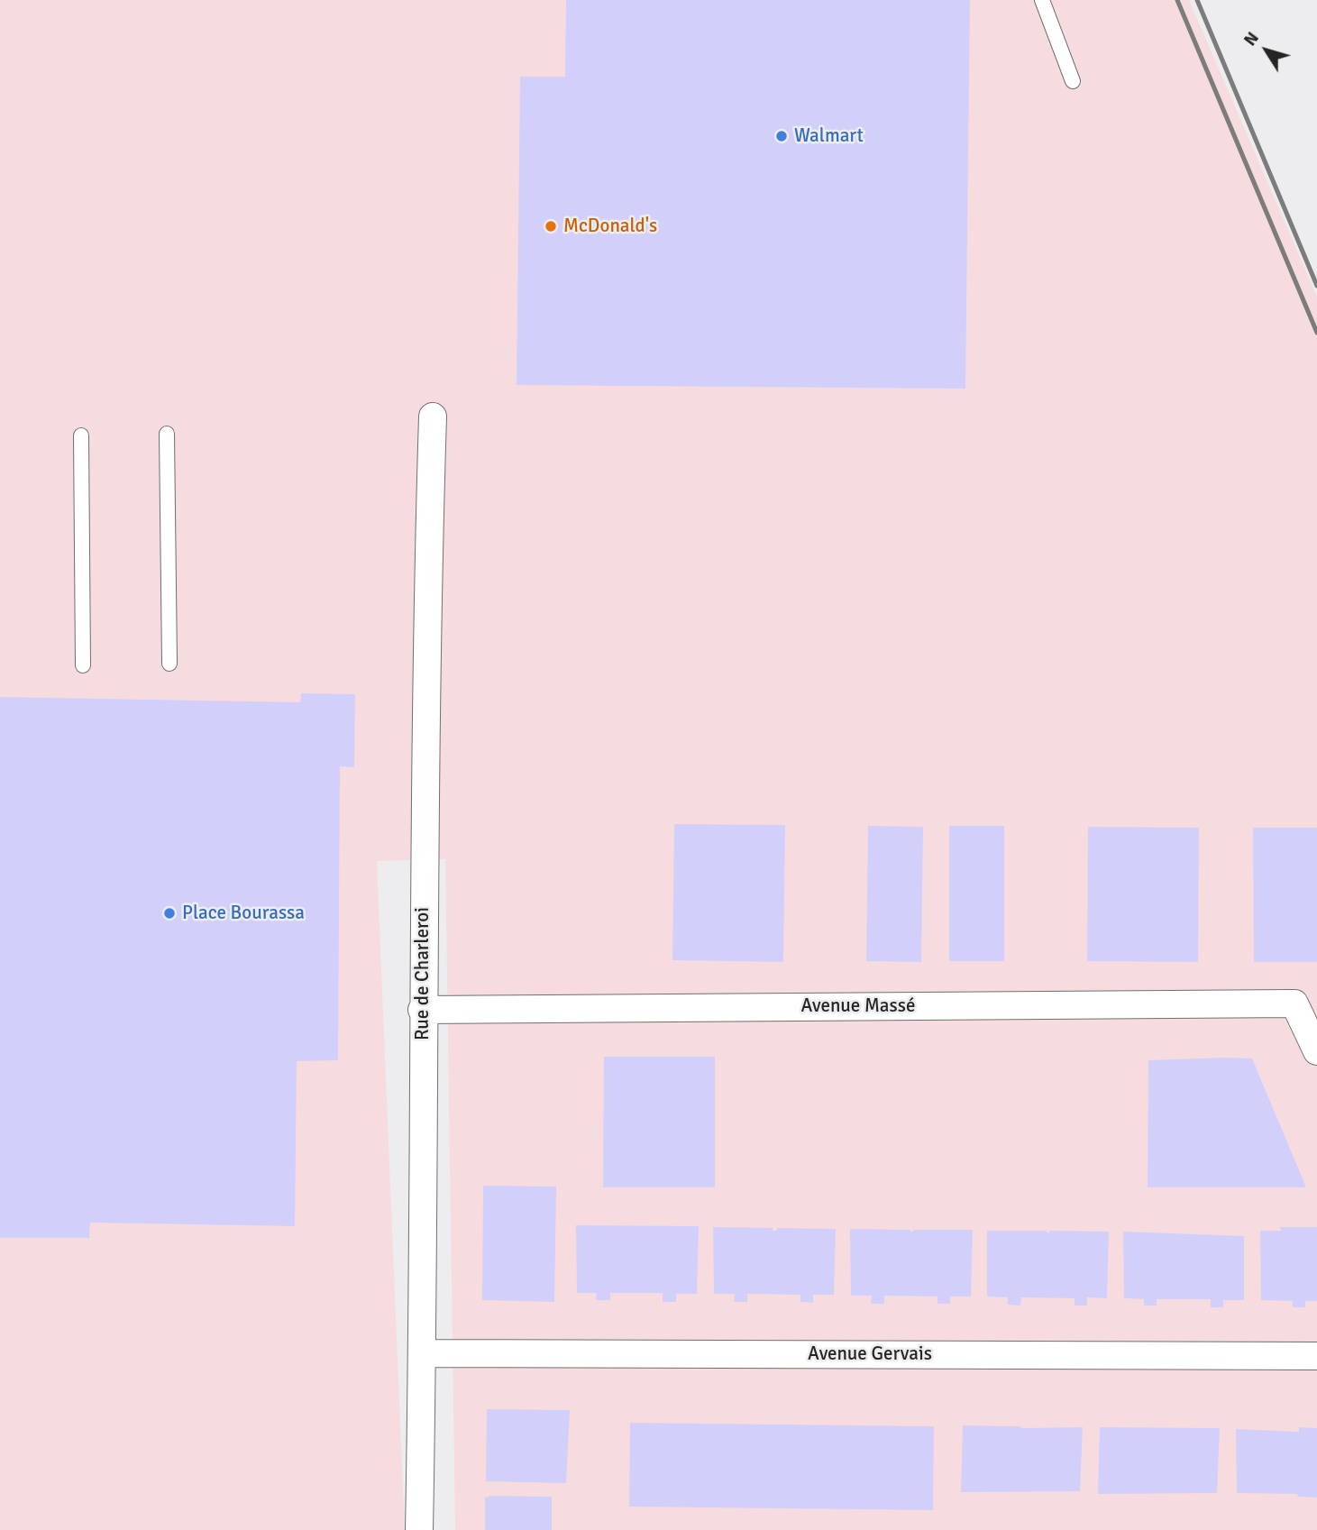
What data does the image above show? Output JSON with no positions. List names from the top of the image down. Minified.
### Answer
{"streets":{"street":["Rue de Charleroi","Avenue Massé","Avenue Gervais"]},"crossings":[["Rue de Charleroi","Avenue Massé"],["Rue de Charleroi","Avenue Gervais"]],"places":["Walmart","McDonald's","Place Bourassa"],"north":"top left"}
